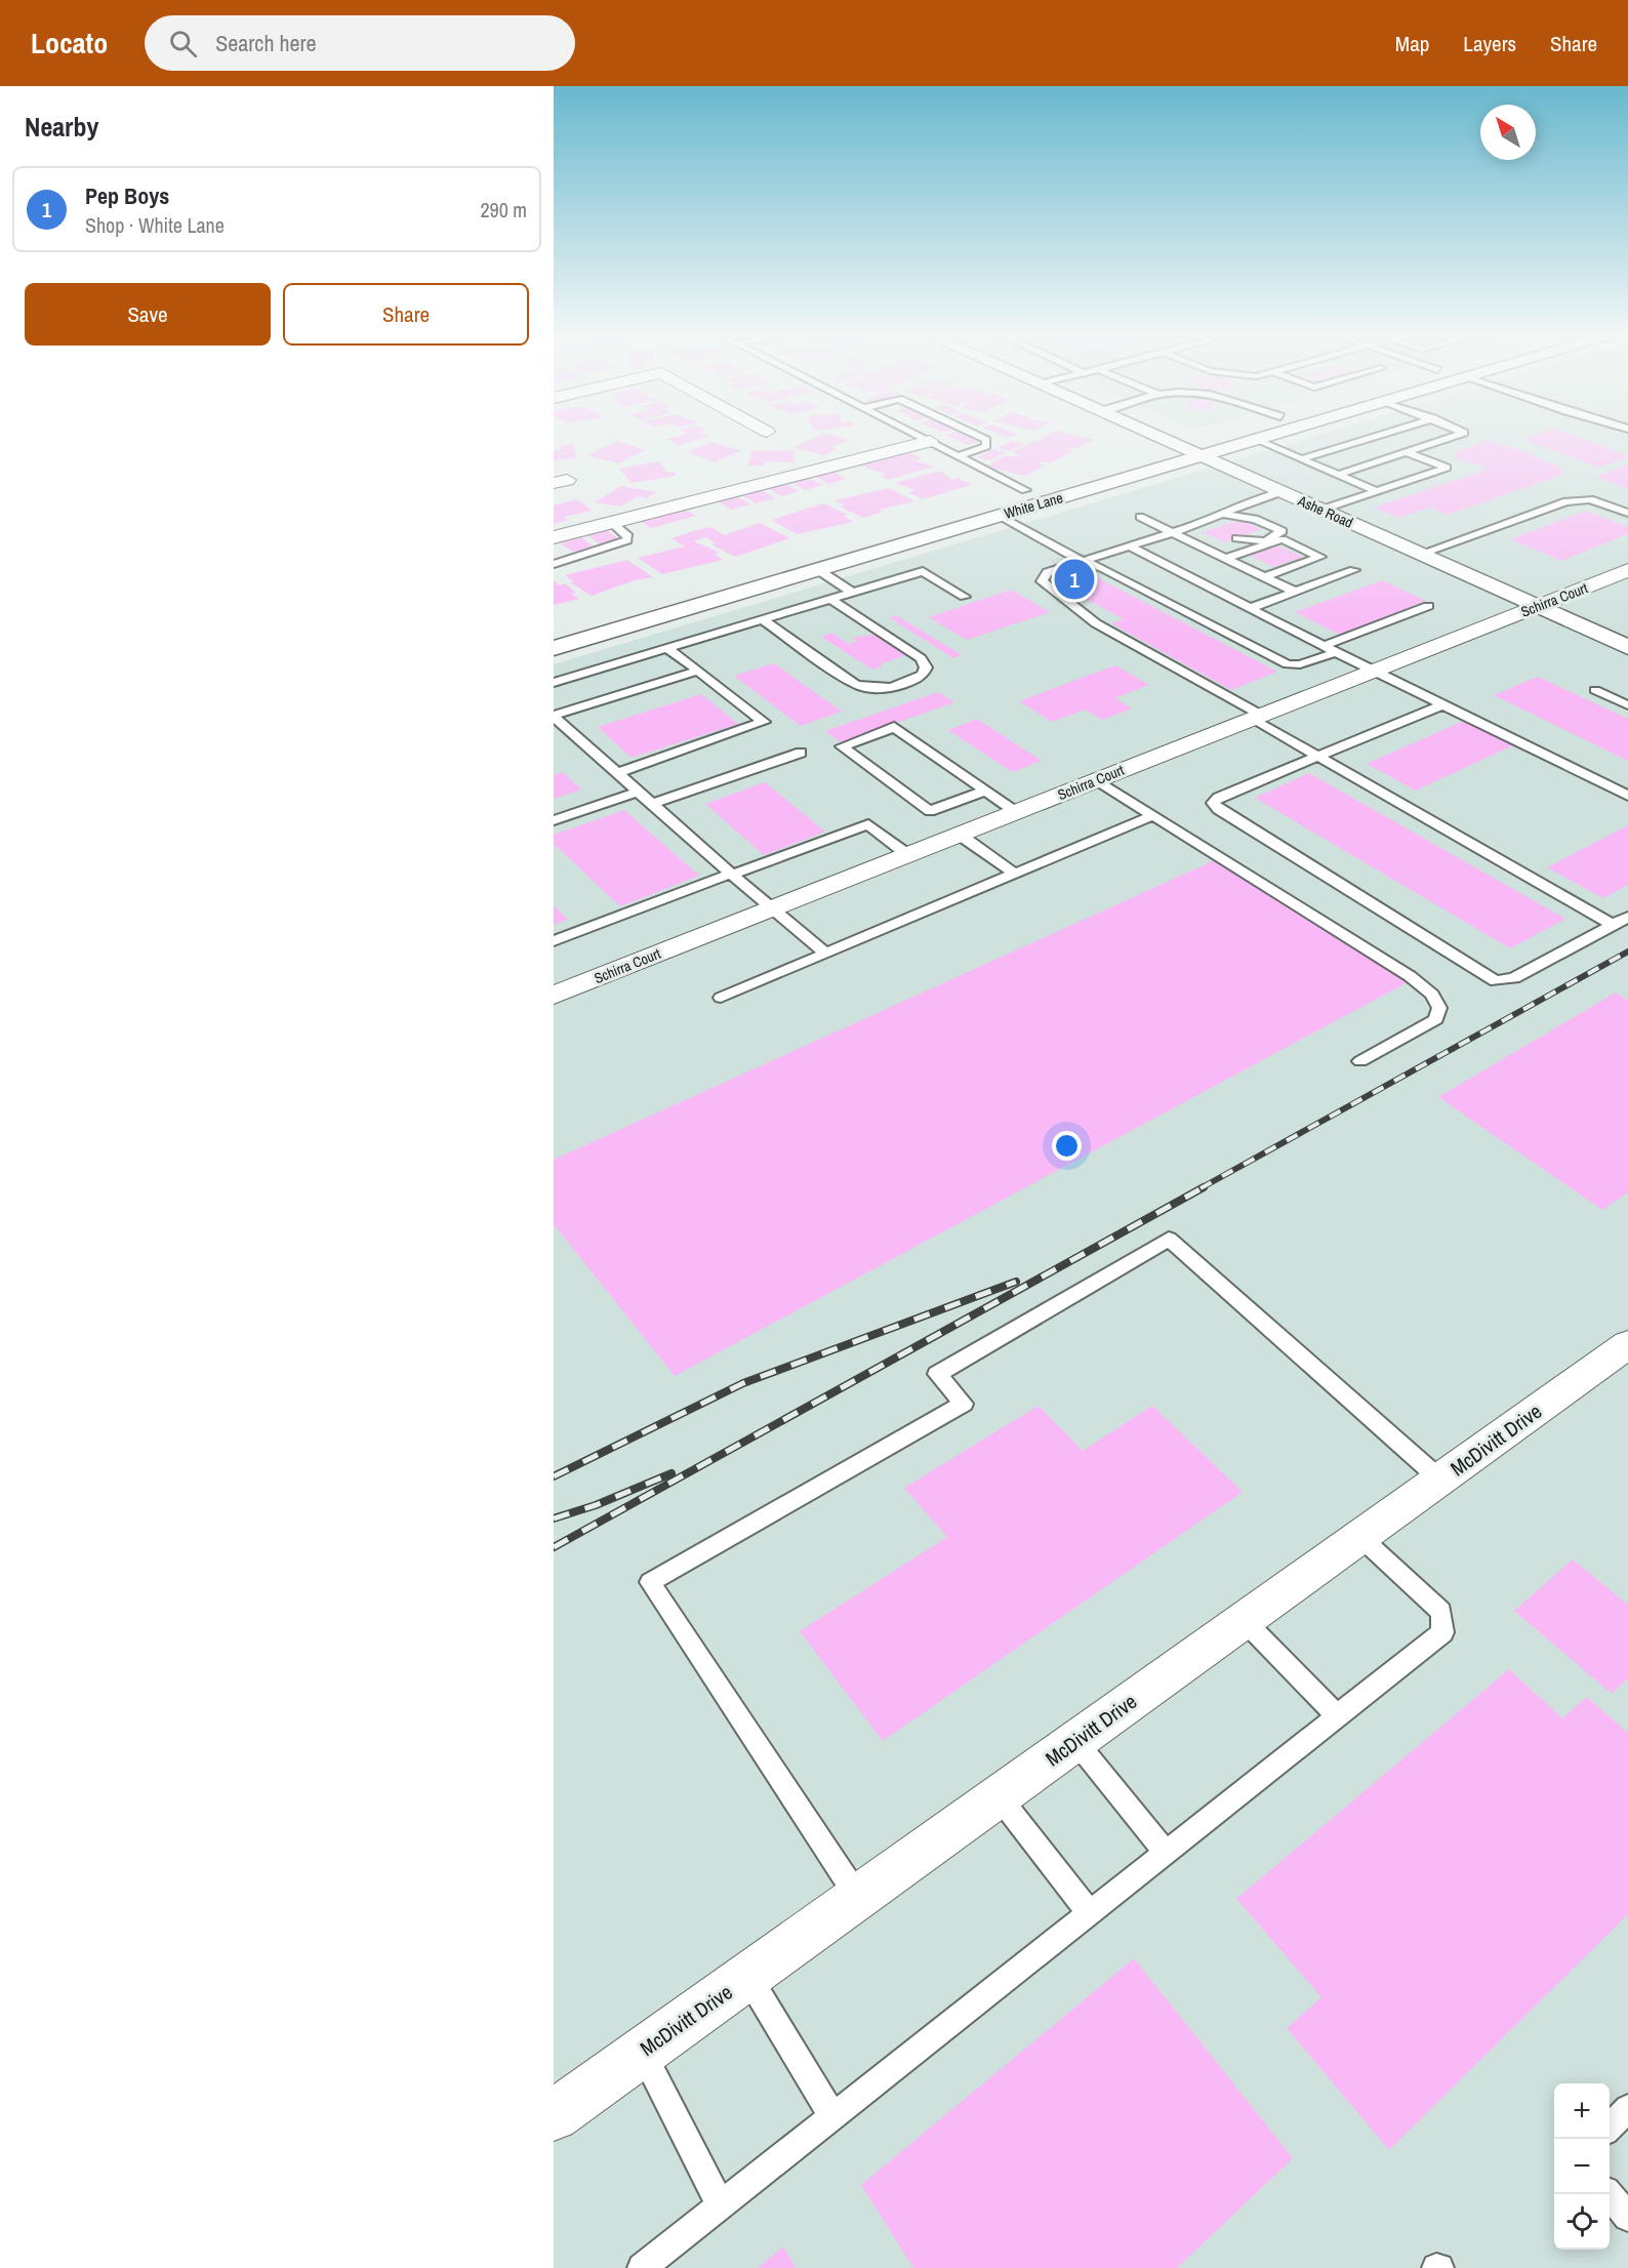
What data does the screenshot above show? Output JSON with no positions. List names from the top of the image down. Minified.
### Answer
{"streets":{"main road":["White Lane","Ashe Road"],"street":["Schirra Court","McDivitt Drive"]},"crossings":[["White Lane","Ashe Road"],["Ashe Road","Schirra Court"]],"north":"top left","page":{"header":"Locato","search":"Search here","nav":["Map","Layers","Share"],"heading":"Nearby","list":[{"mark":"1","name":"Pep Boys","note":"Shop · White Lane","value":"290 m"}],"buttons":["Save","Share"],"pins":"1","map_buttons":["+","−"]}}
